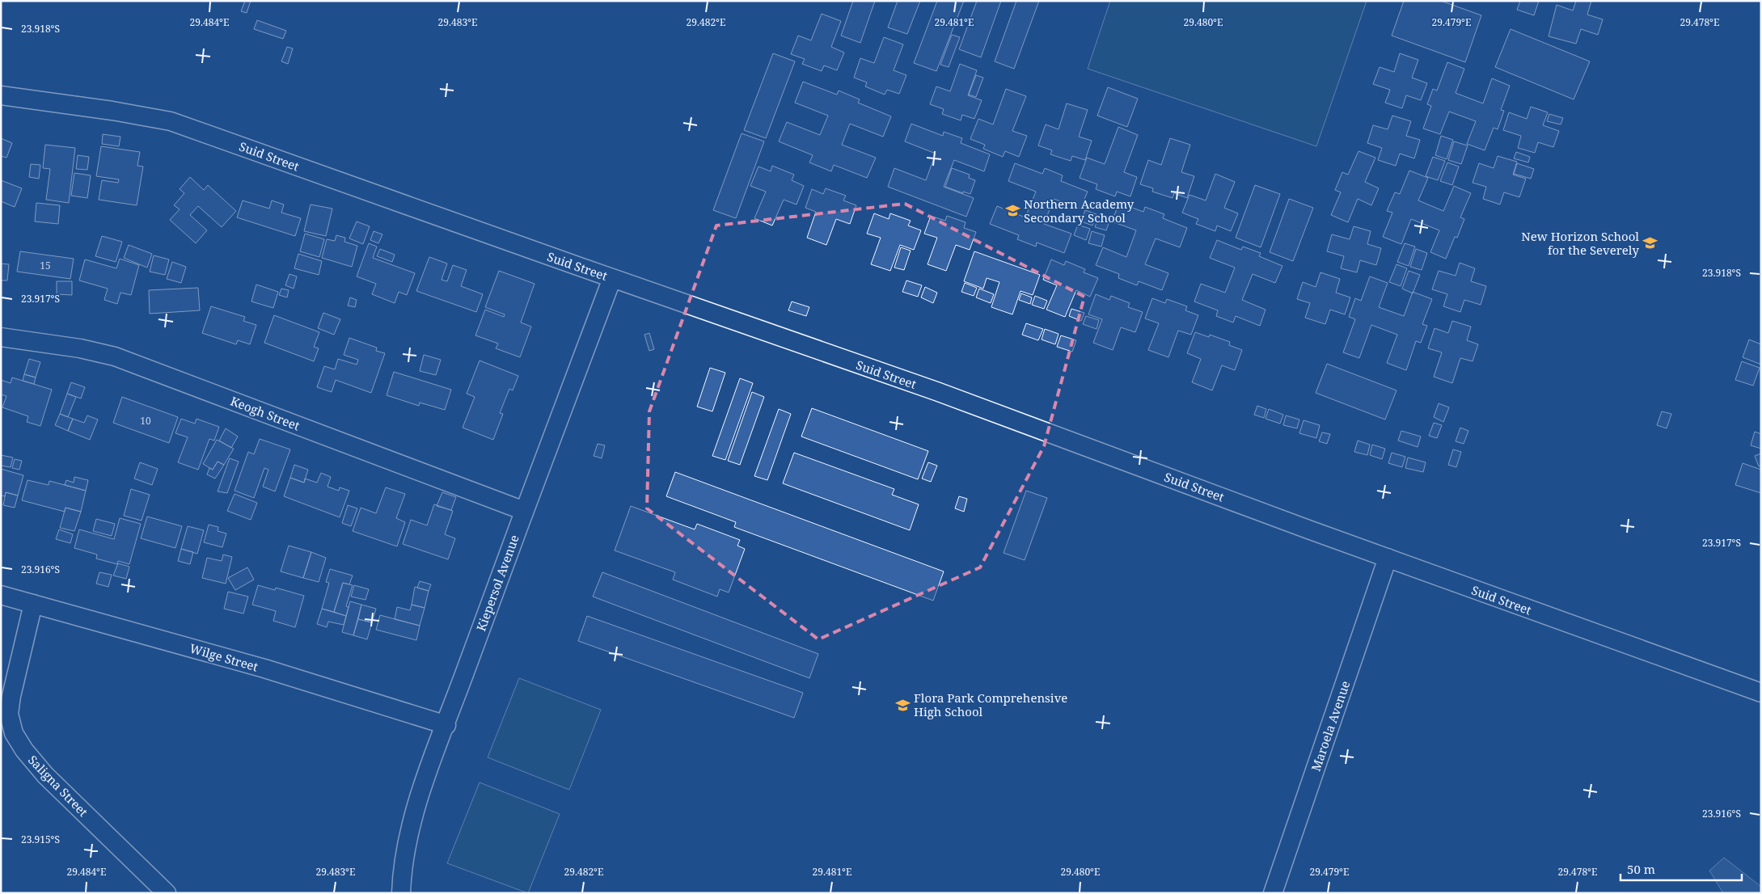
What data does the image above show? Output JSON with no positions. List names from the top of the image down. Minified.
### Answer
{"streets":{"street":["Suid Street","Keogh Street","Kiepersol Avenue","Wilge Street","Maroela Avenue","Saligna Street"]},"crossings":[["Suid Street","Kiepersol Avenue"],["Suid Street","Maroela Avenue"],["Keogh Street","Kiepersol Avenue"],["Kiepersol Avenue","Wilge Street"],["Wilge Street","Saligna Street"]],"places":{"school or university":["Northern Academy Secondary School","New Horizon School for the Severely","Flora Park Comprehensive High School"]},"house_numbers":["15","10"],"scale_bar":"50 m","coordinates":["29.484°E","29.483°E","29.482°E","29.481°E","29.480°E","29.479°E","29.478°E","23.918°S","23.917°S","23.916°S","23.915°S"]}
